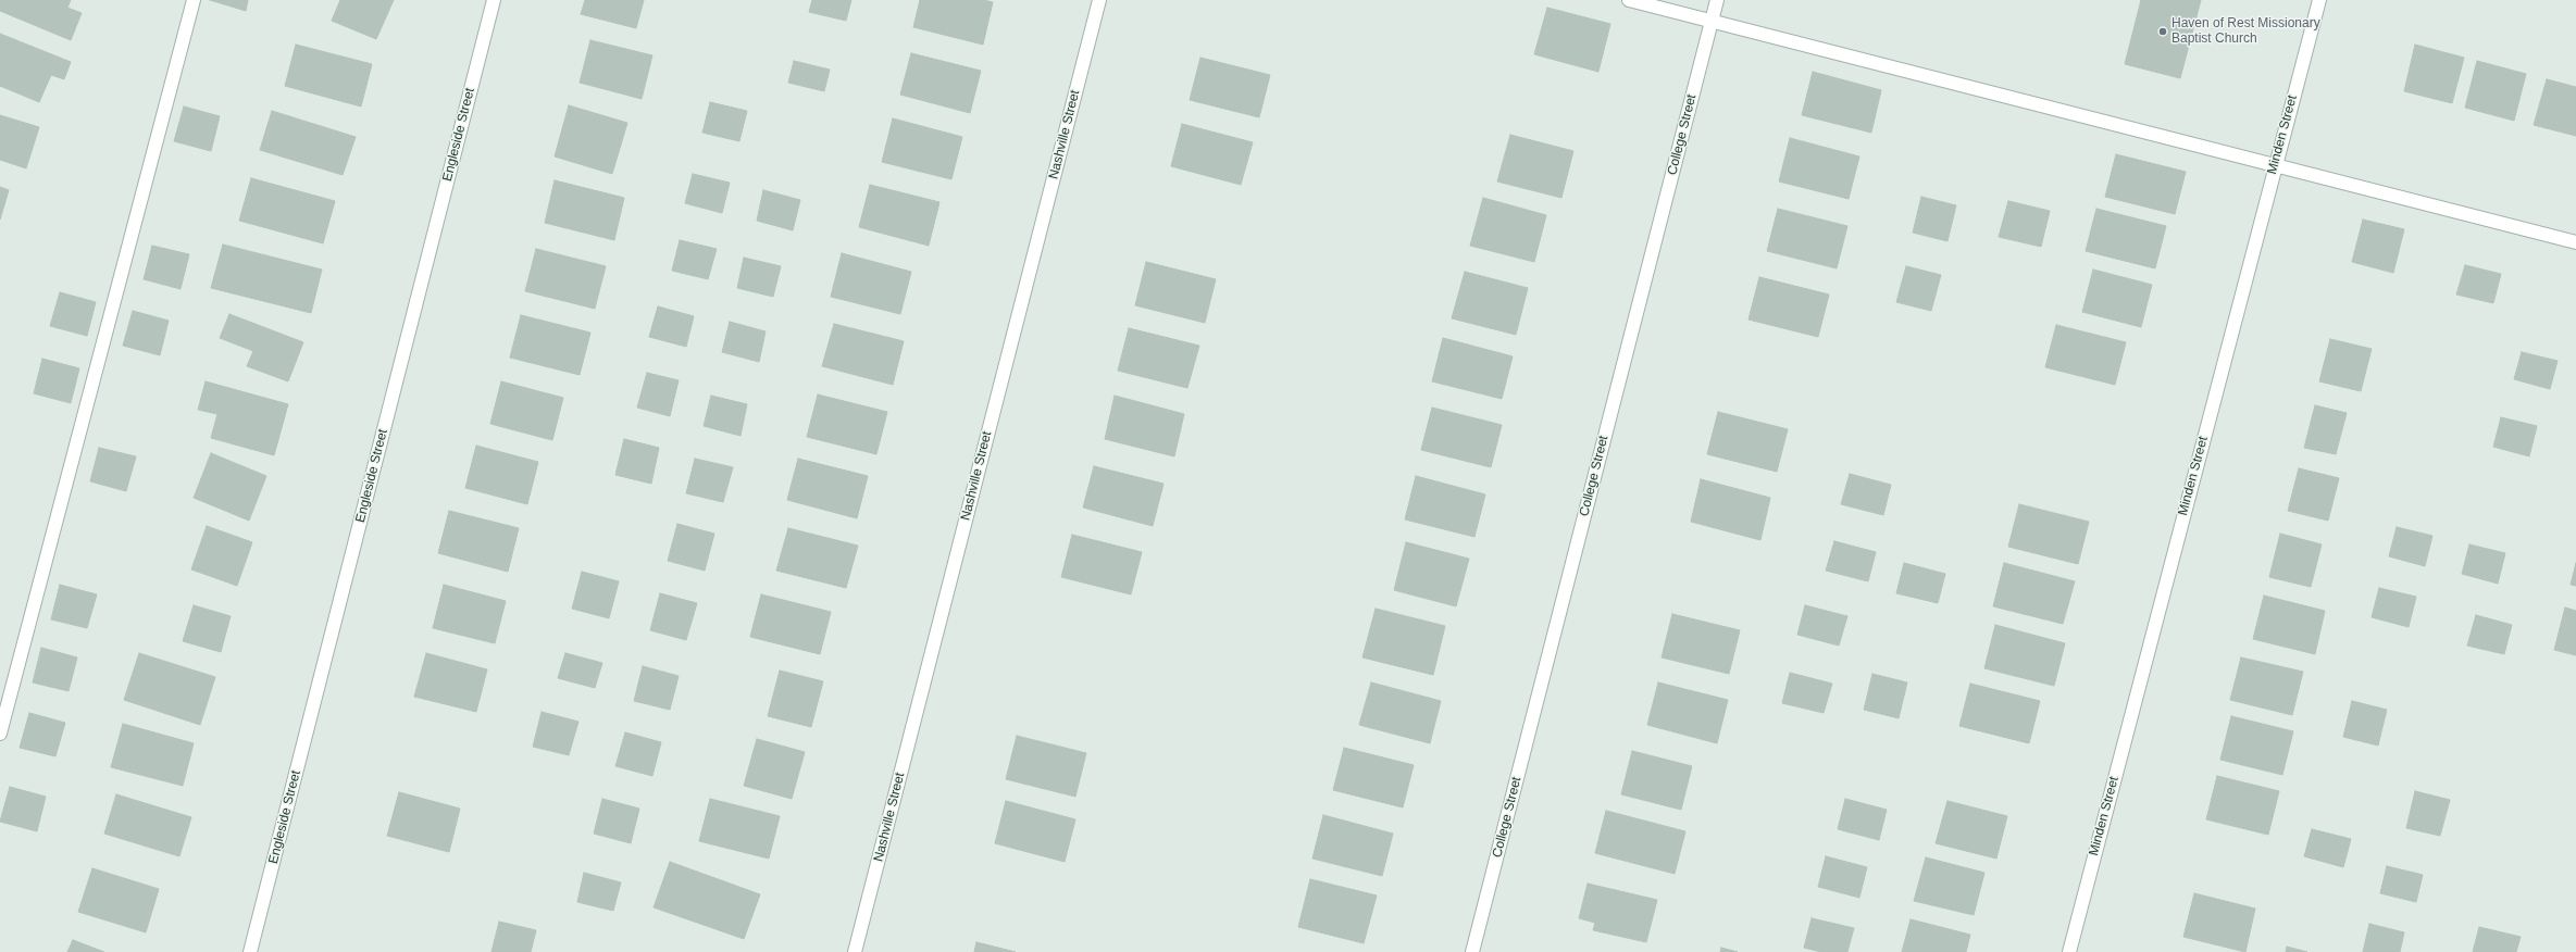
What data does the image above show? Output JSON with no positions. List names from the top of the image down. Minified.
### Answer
{"streets":{"street":["Engleside Street","Nashville Street","College Street","Minden Street"]},"places":["Haven of Rest Missionary Baptist Church"]}
